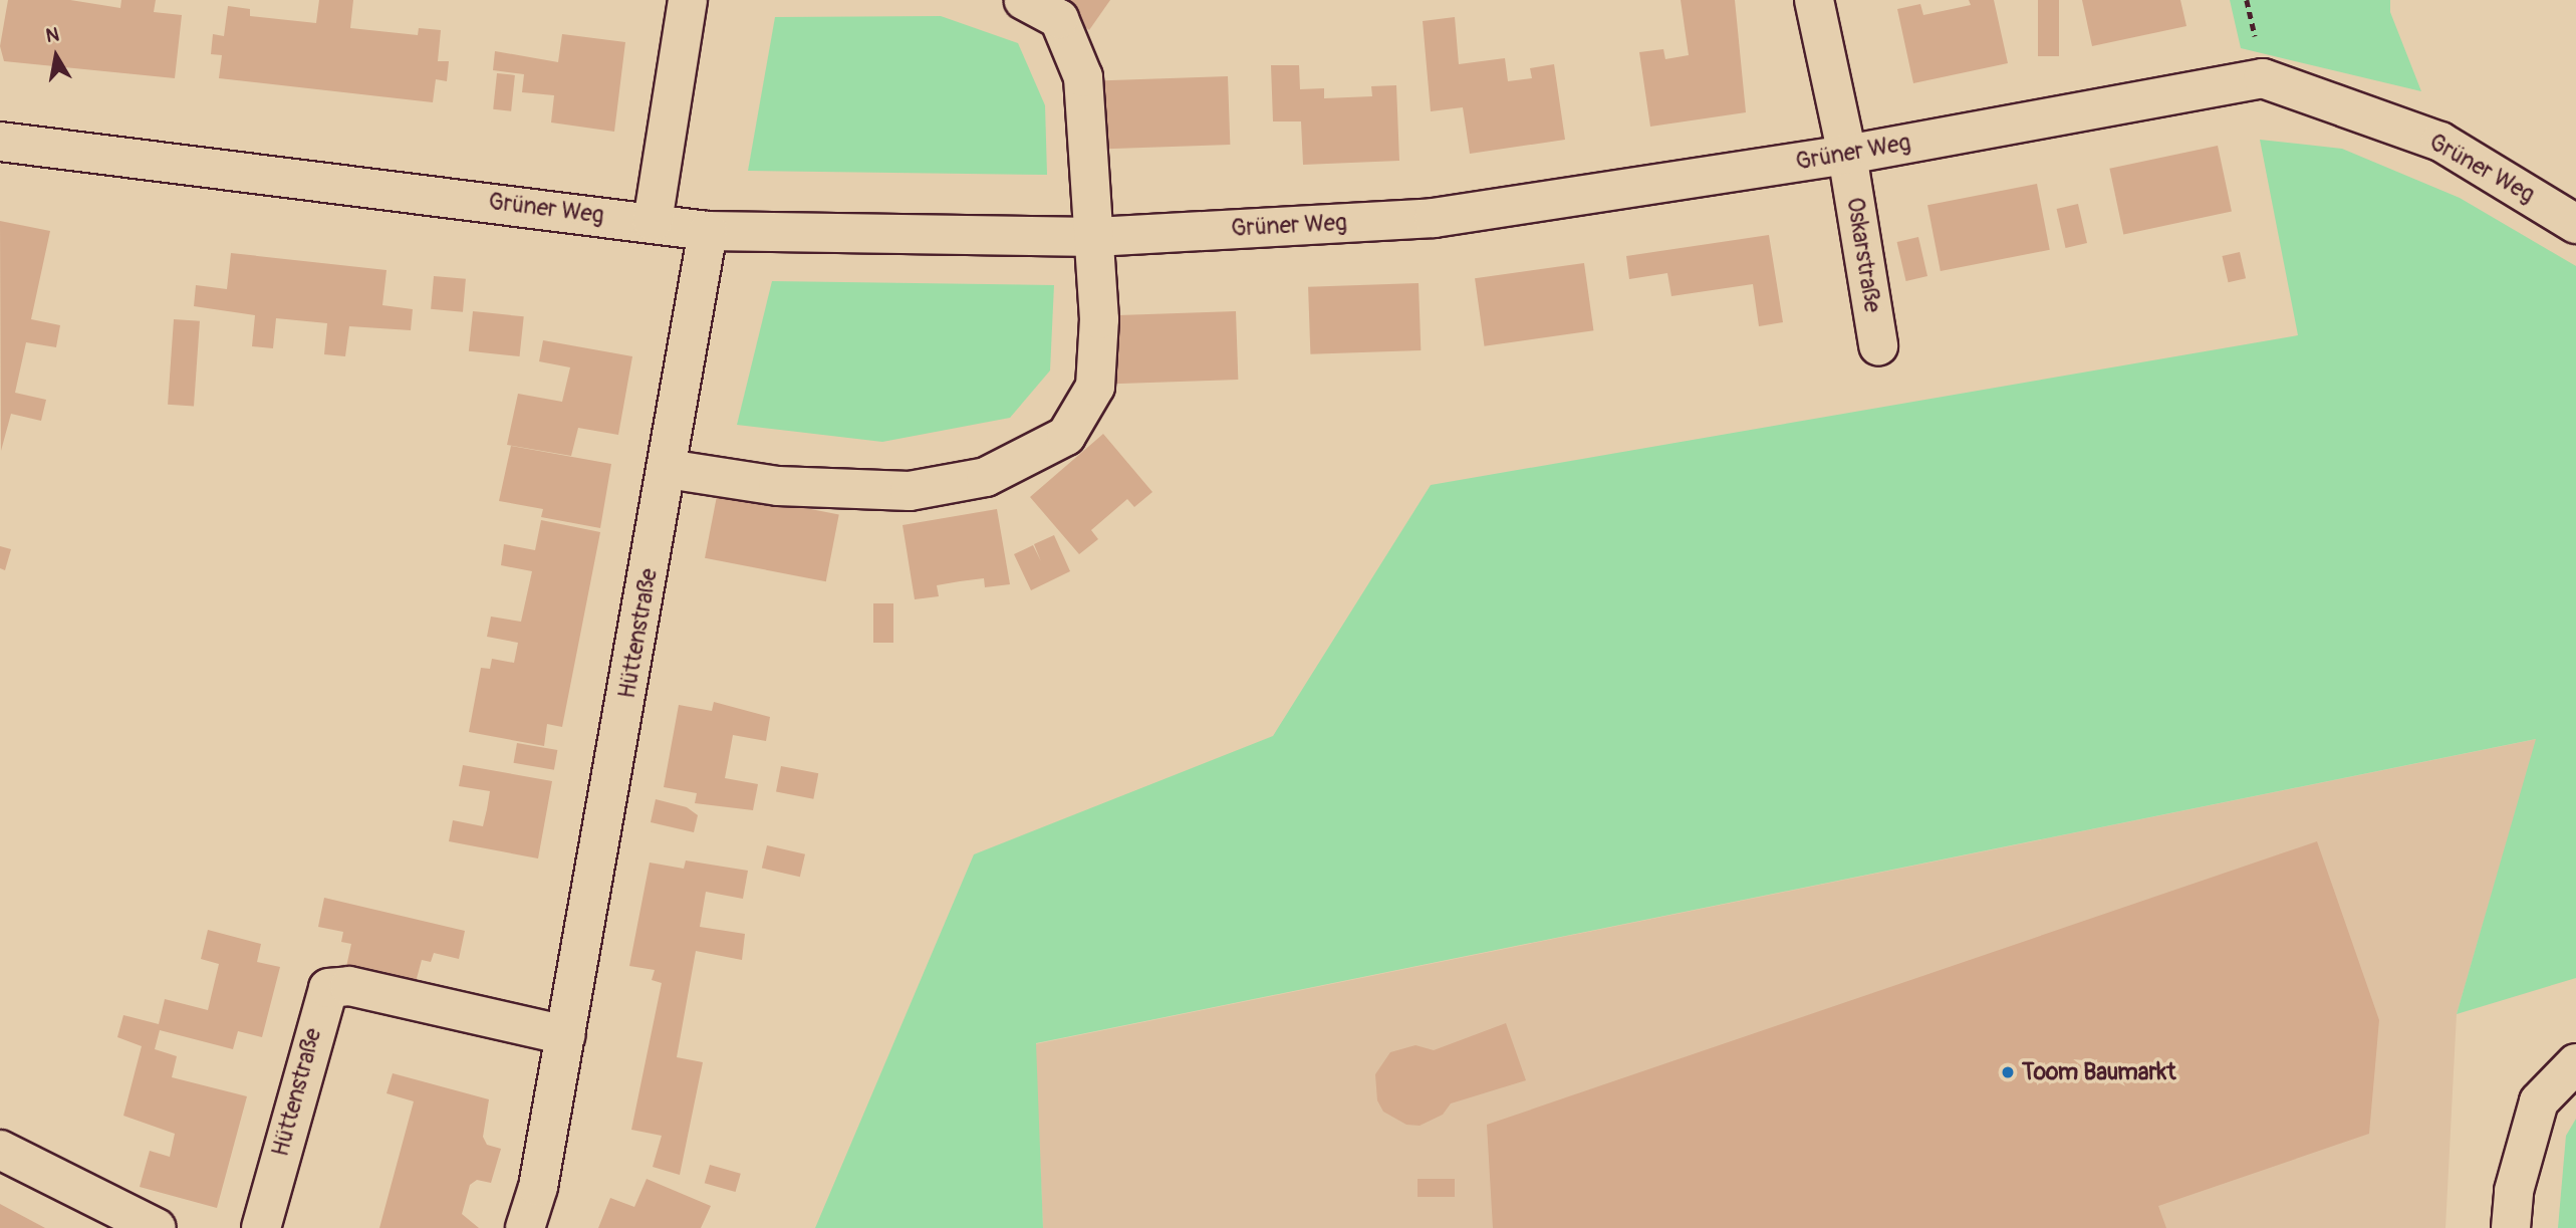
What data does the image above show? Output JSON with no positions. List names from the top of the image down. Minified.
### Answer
{"streets":{"street":["Grüner Weg","Oskarstraße","Hüttenstraße"]},"crossings":[["Grüner Weg","Oskarstraße"],["Grüner Weg","Hüttenstraße"]],"places":["Toom Baumarkt"],"north":"top"}
